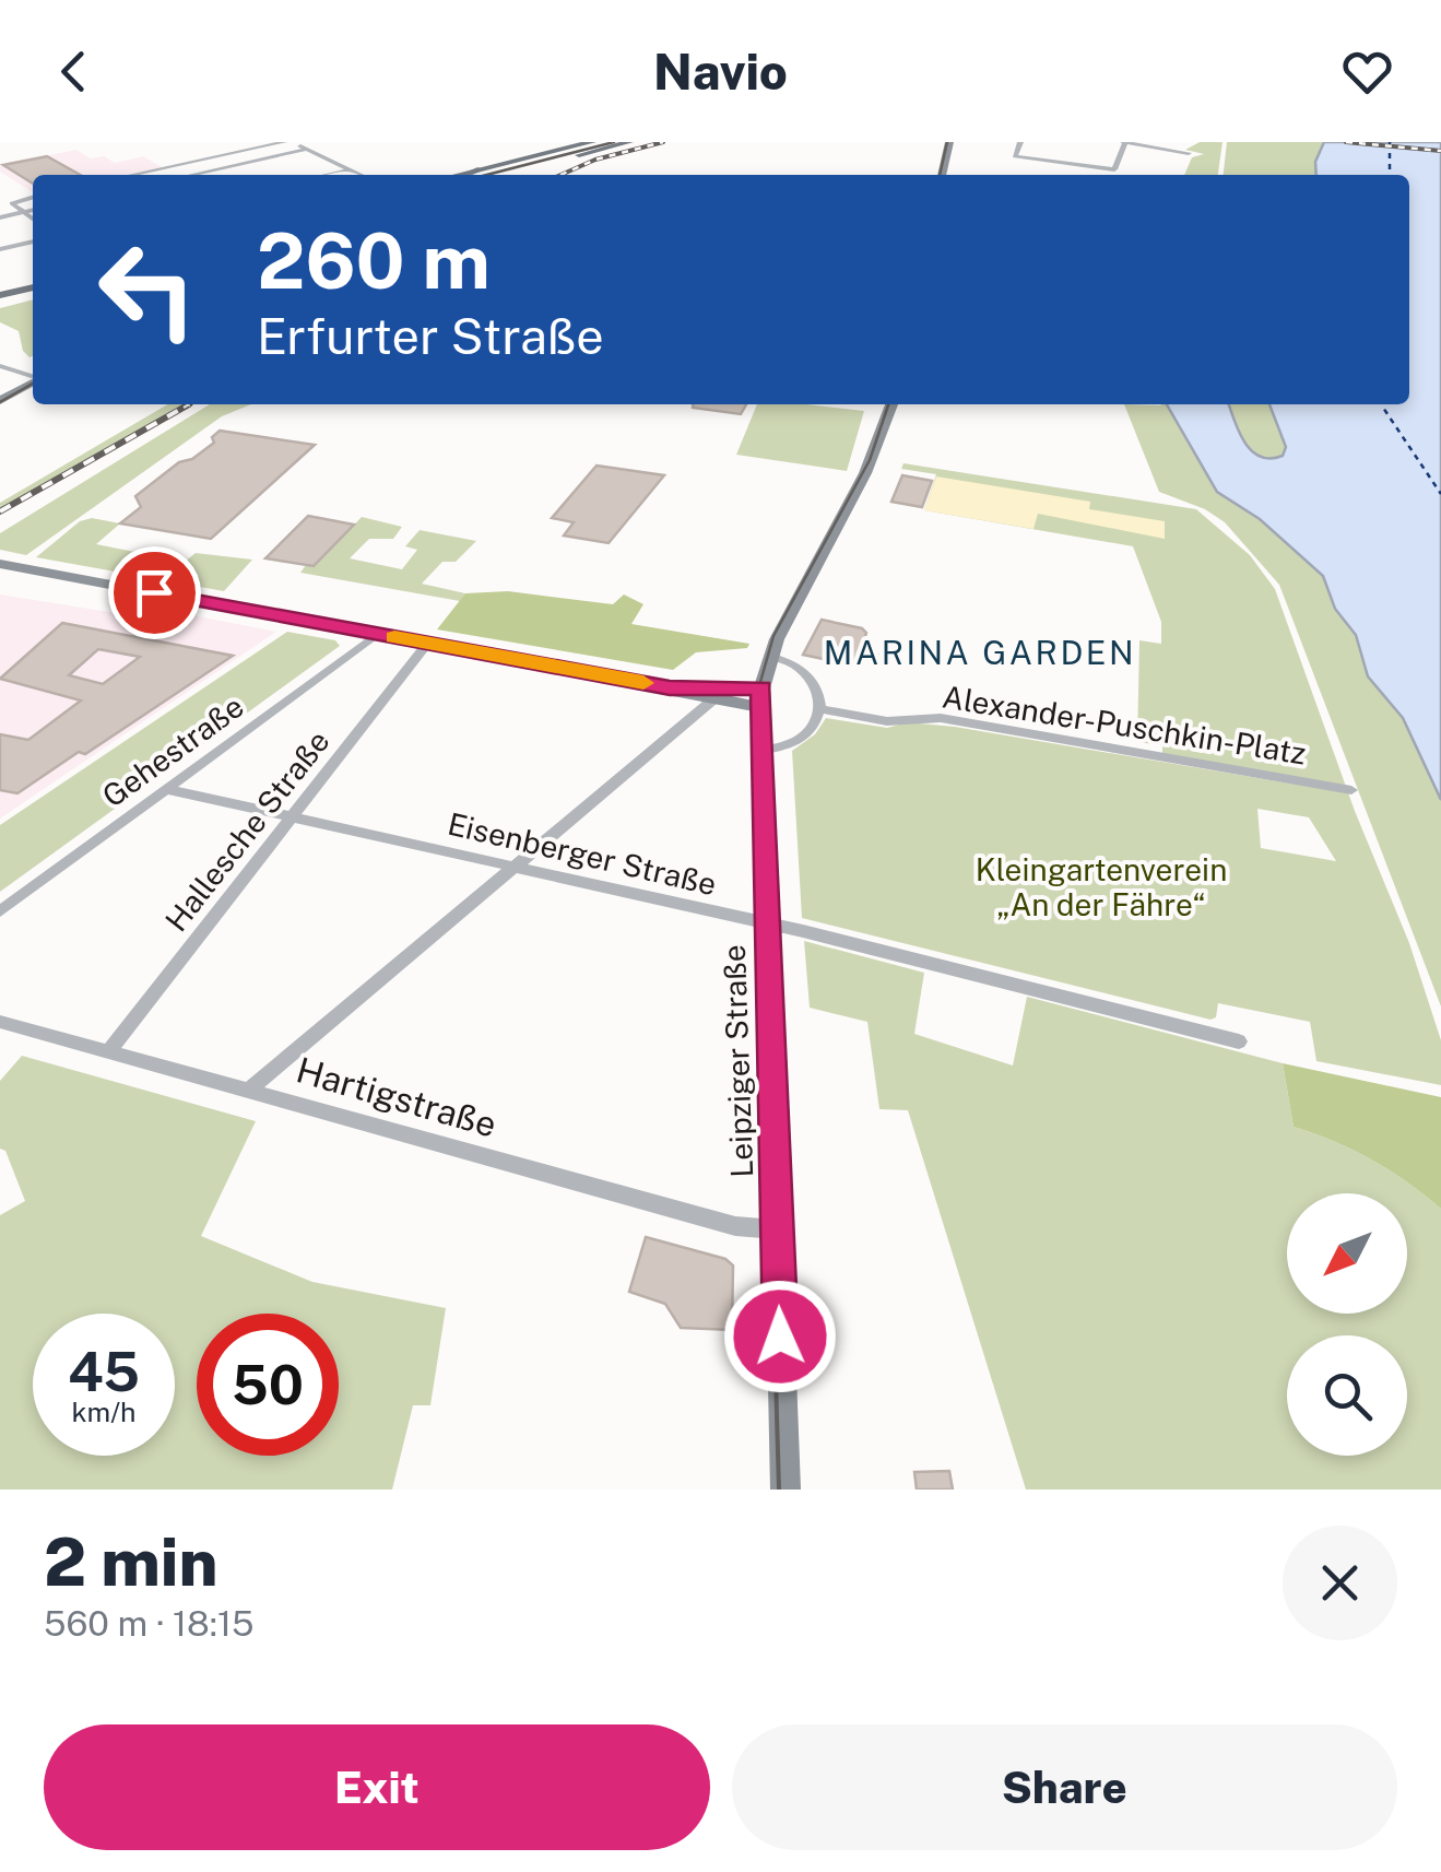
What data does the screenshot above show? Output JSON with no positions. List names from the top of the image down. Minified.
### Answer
{"streets":{"main road":["Leipziger Straße"],"street":["Alexander-Puschkin-Platz","Gehestraße","Hallesche Straße","Eisenberger Straße","Hartigstraße"]},"crossings":[["Gehestraße","Eisenberger Straße"],["Hallesche Straße","Eisenberger Straße"],["Hallesche Straße","Hartigstraße"],["Eisenberger Straße","Leipziger Straße"],["Leipziger Straße","Hartigstraße"]],"districts":["MARINA GARDEN"],"parks":["Kleingartenverein „An der Fähre“"],"north":"bottom left","page":{"header":"Navio","turn":["260 m","Erfurter Straße"],"speed":"45 km/h","limit":"50","heading":["2 min","560 m · 18:15"],"buttons":["Exit","Share"]}}
